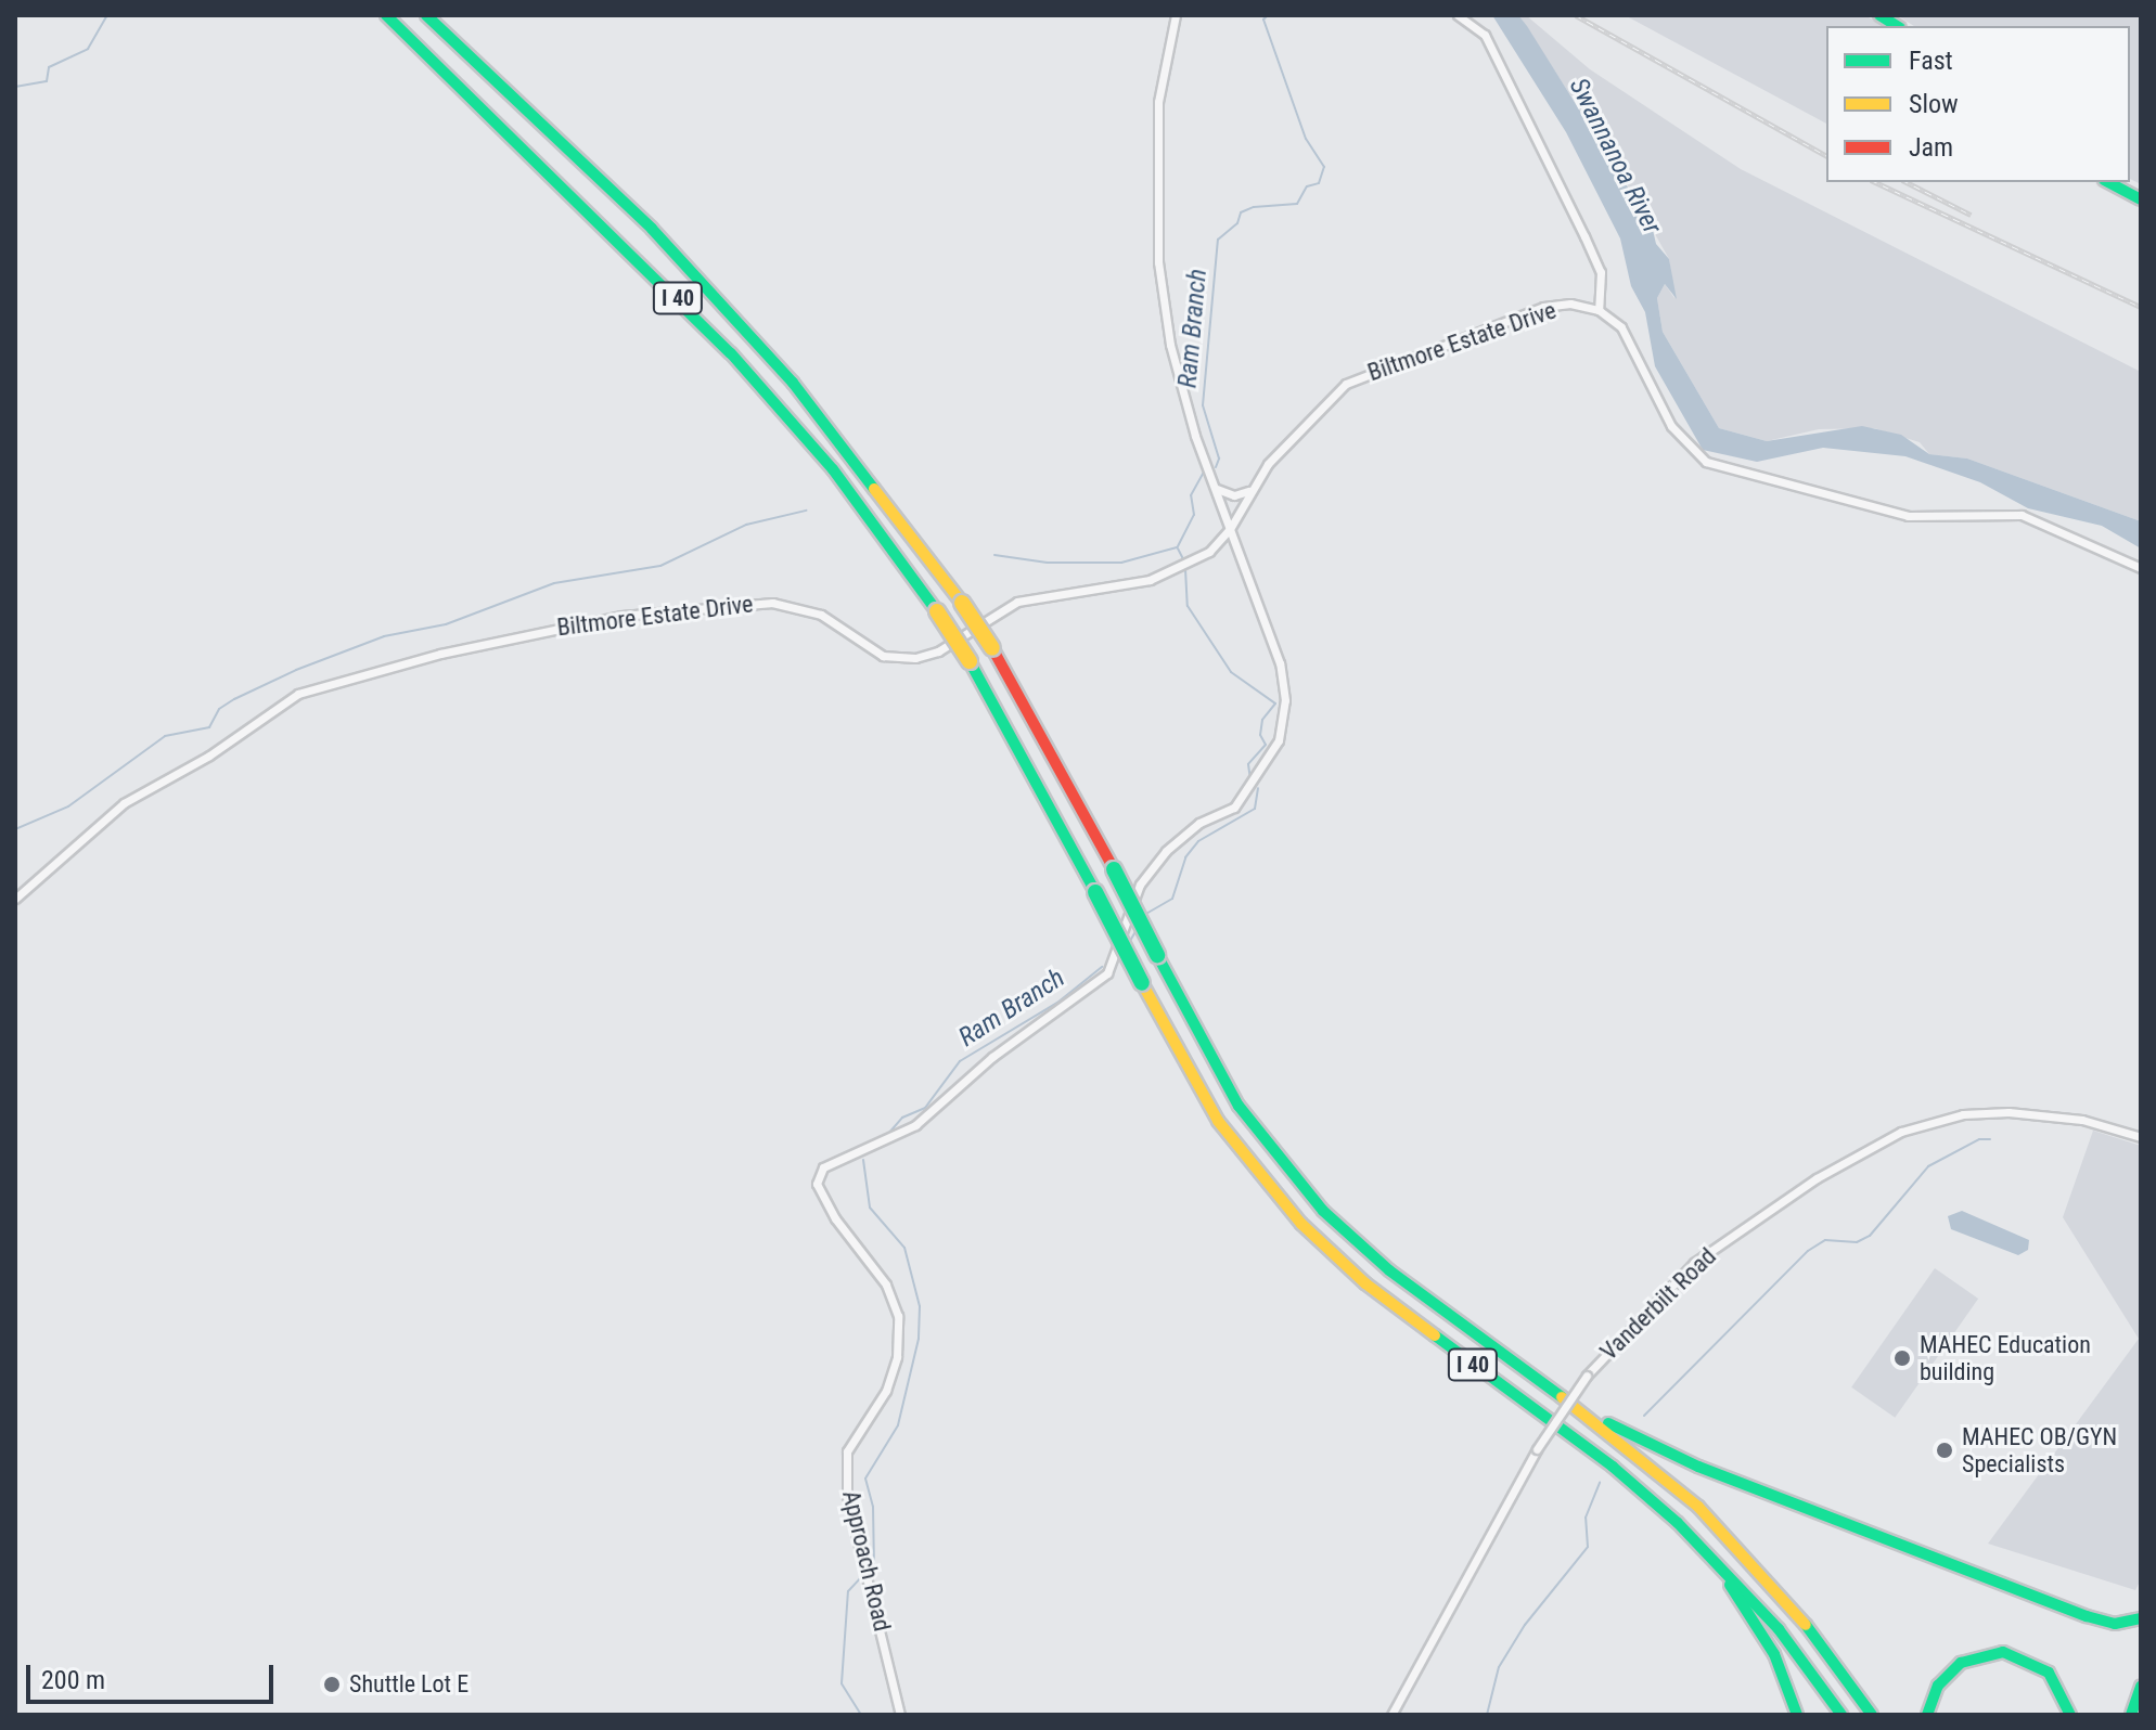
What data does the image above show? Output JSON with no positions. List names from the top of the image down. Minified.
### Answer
{"streets":{"main road":["I 40"],"street":["Biltmore Estate Drive","Vanderbilt Road","Approach Road"]},"crossings":[["Biltmore Estate Drive","Approach Road"]],"water":["Swannanoa River","Ram Branch"],"places":["MAHEC Education building","MAHEC OB/GYN Specialists","Shuttle Lot E"],"legend":["Fast","Slow","Jam"],"scale_bar":"200 m"}
